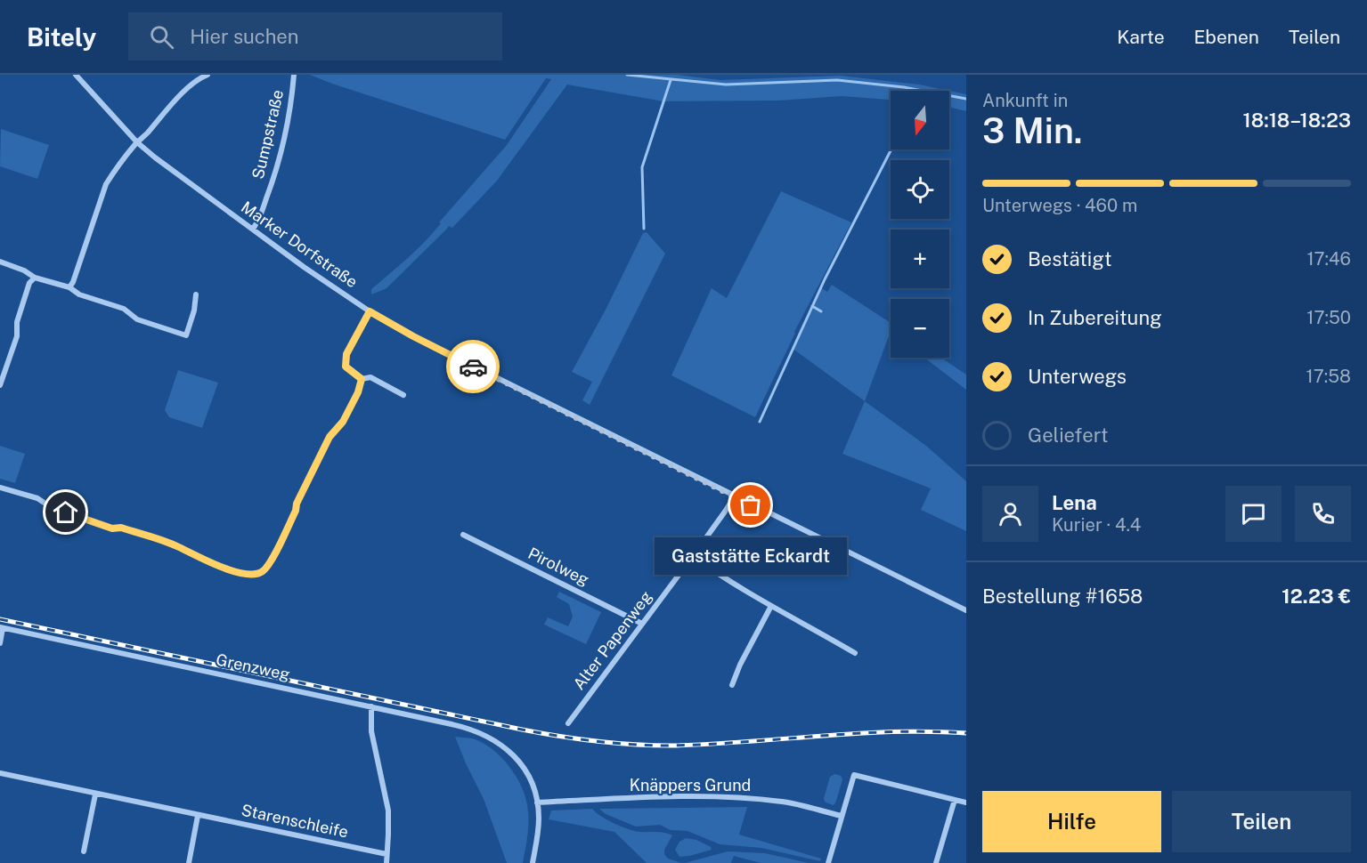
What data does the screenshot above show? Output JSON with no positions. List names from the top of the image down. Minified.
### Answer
{"streets":{"street":["Sumpstraße","Marker Dorfstraße","Pirolweg","Alter Papenweg","Grenzweg","Knäppers Grund","Starenschleife"]},"crossings":[["Sumpstraße","Marker Dorfstraße"],["Marker Dorfstraße","Alter Papenweg"],["Pirolweg","Alter Papenweg"],["Grenzweg","Knäppers Grund"]],"places":["Gaststätte Eckardt"],"north":"bottom","page":{"header":"Bitely","search":"Hier suchen","nav":["Karte","Ebenen","Teilen"],"heading":["3 Min.","Ankunft in","18:18–18:23"],"panel":["Lena","Kurier · 4.4","Bestellung #1658","12.23 €"],"map_buttons":["+","−"],"bar":"Unterwegs · 460 m","list":[["Bestätigt","17:46"],["In Zubereitung","17:50"],["Unterwegs","17:58"],"Geliefert"],"bubble":"Gaststätte Eckardt","buttons":["Hilfe","Teilen"]}}
